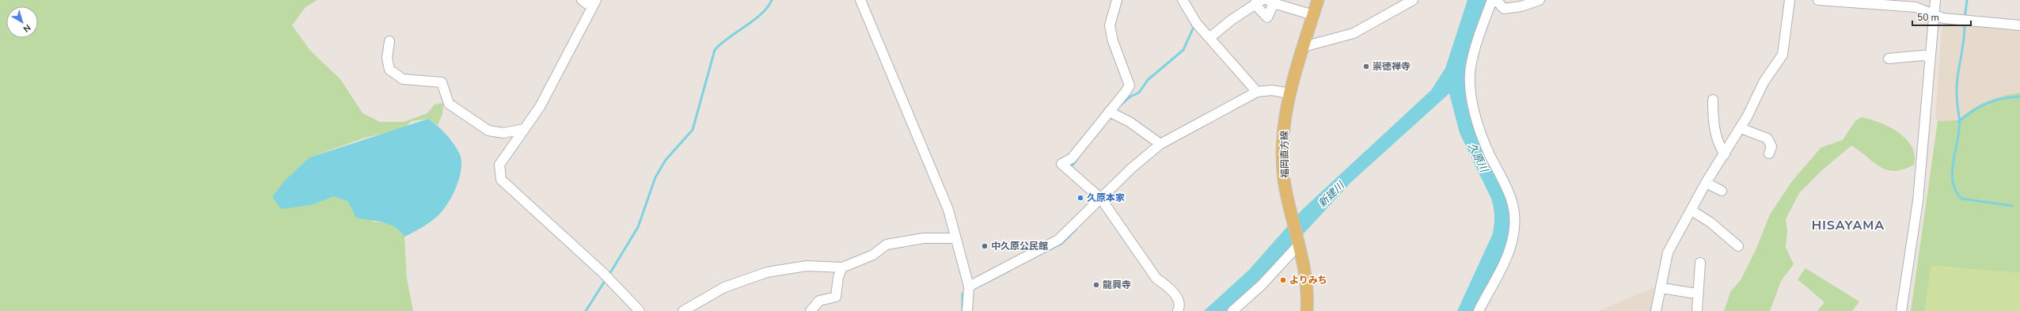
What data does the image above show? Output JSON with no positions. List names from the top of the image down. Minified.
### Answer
{"streets":{"main road":["福岡直方線"]},"districts":["HISAYAMA"],"water":["久原川","新建川"],"places":["崇徳禅寺","久原本家","中久原公民館","よりみち","龍興寺"],"scale_bar":"50 m","north":"bottom right"}
